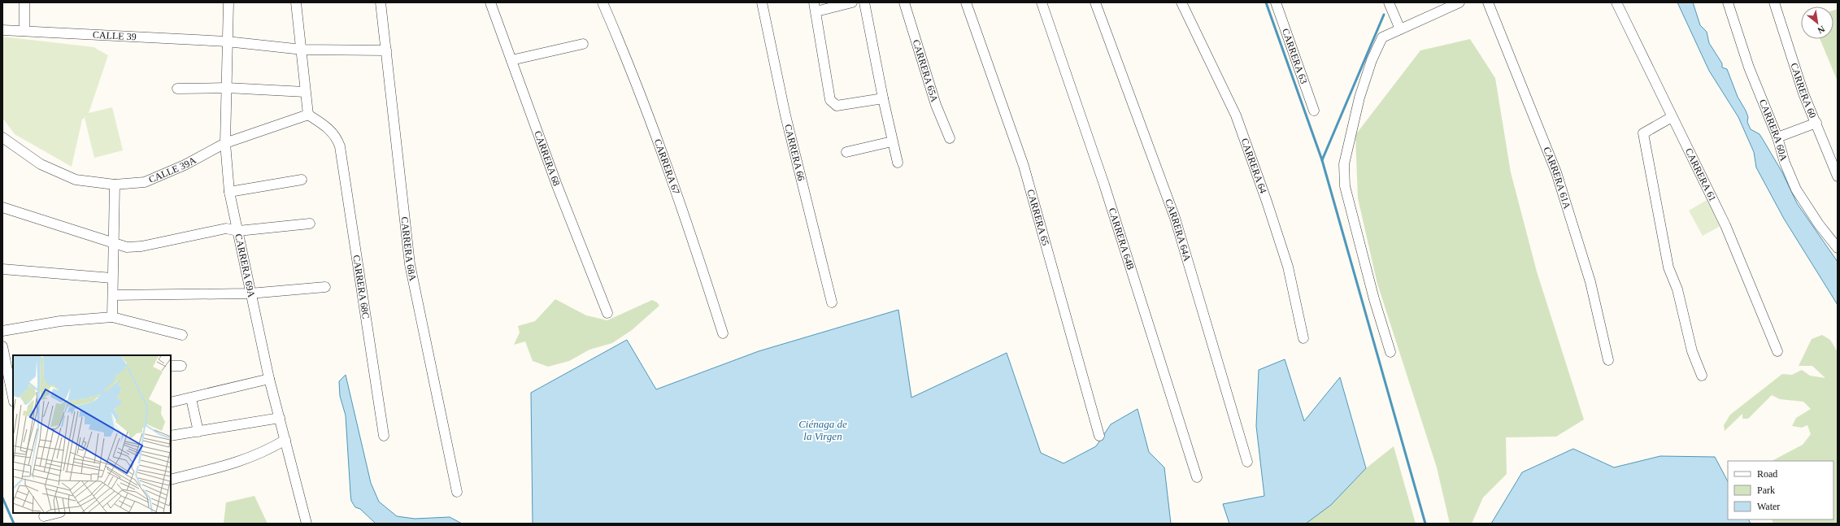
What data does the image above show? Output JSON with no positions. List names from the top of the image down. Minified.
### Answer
{"streets":{"street":["CALLE 39","CARRERA 63","CARRERA 65A","CARRERA 60","CARRERA 60A","CARRERA 66","CARRERA 68","CARRERA 67","CARRERA 64","CALLE 39A","CARRERA 61","CARRERA 61A","CARRERA 65","CARRERA 64A","CARRERA 64B","CARRERA 68A","CARRERA 69A","CARRERA 68C"]},"crossings":[["CALLE 39","CARRERA 68A"],["CALLE 39","CARRERA 69A"],["CALLE 39A","CARRERA 69A"],["CALLE 39A","CARRERA 68C"]],"water":["Ciénaga de la Virgen"],"legend":["Road","Park","Water"],"north":"bottom right"}
